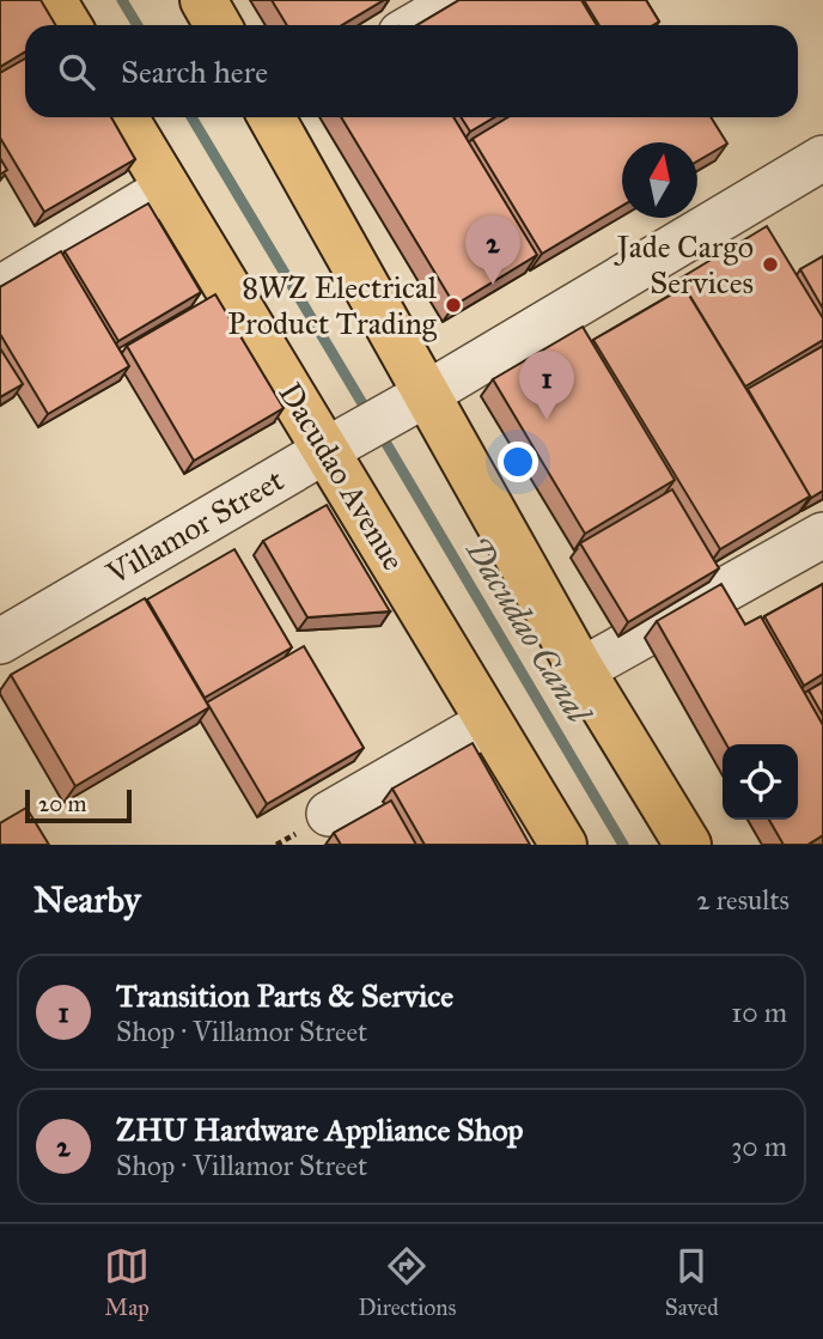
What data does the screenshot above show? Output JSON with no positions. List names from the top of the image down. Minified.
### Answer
{"streets":{"main road":["Dacudao Avenue"],"street":["Villamor Street"]},"crossings":[["Dacudao Avenue","Villamor Street"]],"water":["Dacudao Canal"],"places":["Jade Cargo Services","8WZ Electrical Product Trading"],"scale_bar":"20 m","north":"top","page":{"search":"Search here","pins":["2","1"],"scale":"20 m","heading":["Nearby","2 results"],"list":[{"mark":"1","name":"Transition Parts & Service","note":"Shop · Villamor Street","value":"10 m"},{"mark":"2","name":"ZHU Hardware Appliance Shop","note":"Shop · Villamor Street","value":"30 m"}],"nav":["Map","Directions","Saved"]}}
